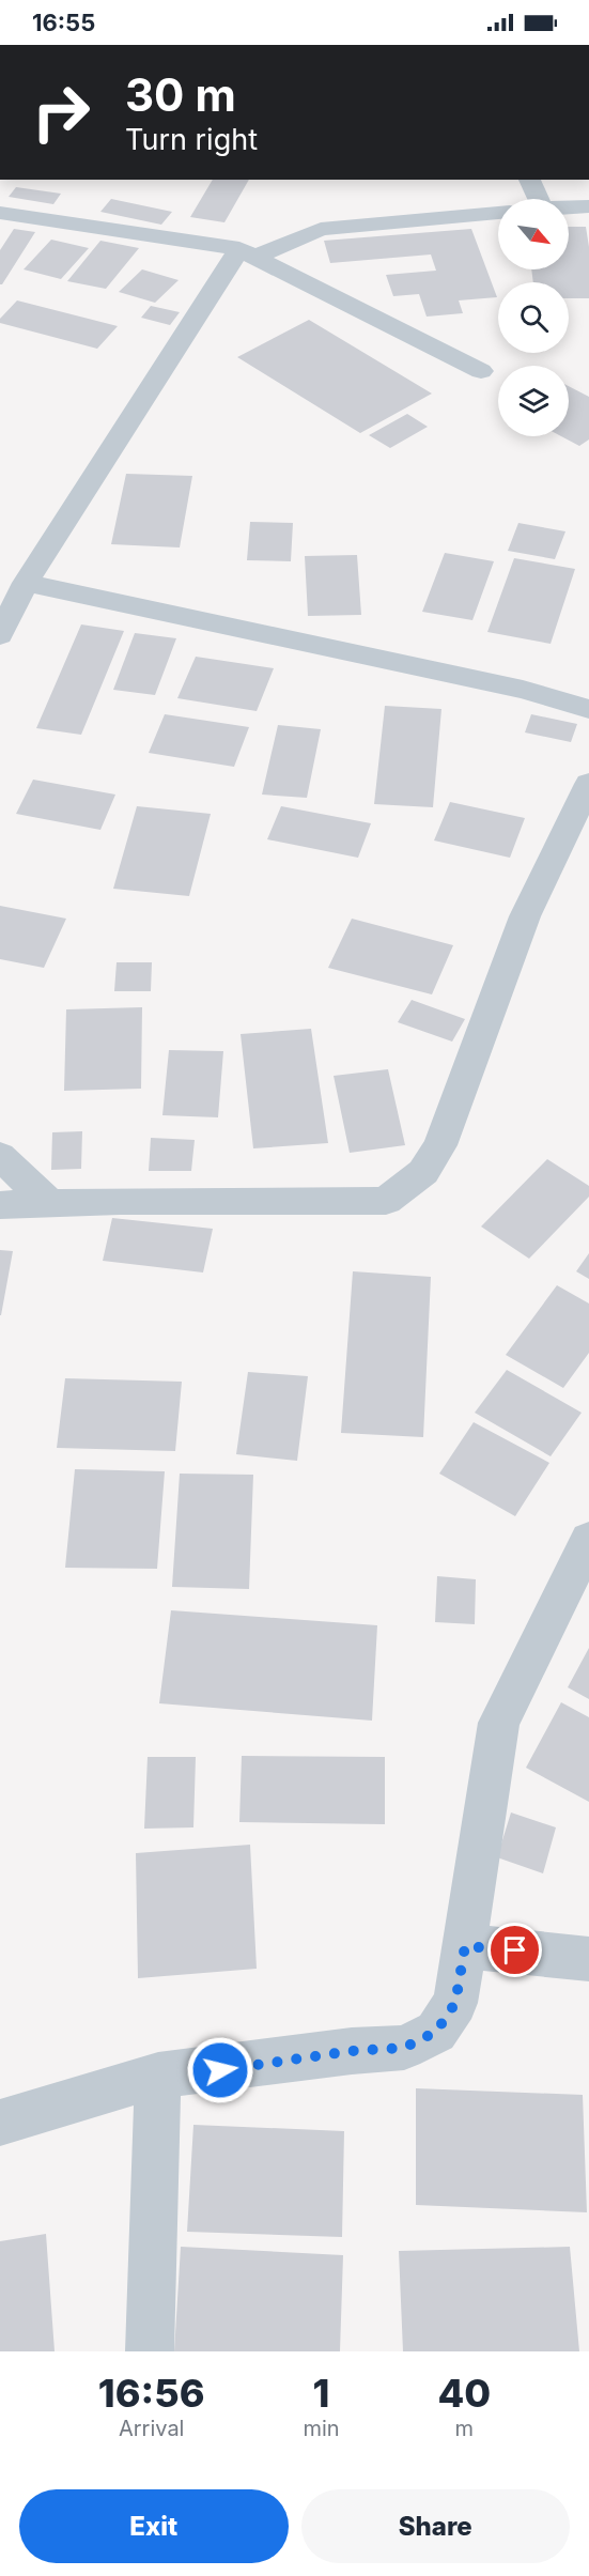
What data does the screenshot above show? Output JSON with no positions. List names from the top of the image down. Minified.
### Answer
{"north":"bottom right","page":{"status":"16:55","turn":["30 m","Turn right"],"eta":["16:56","Arrival","1","min","40","m"],"buttons":["Exit","Share"]}}
